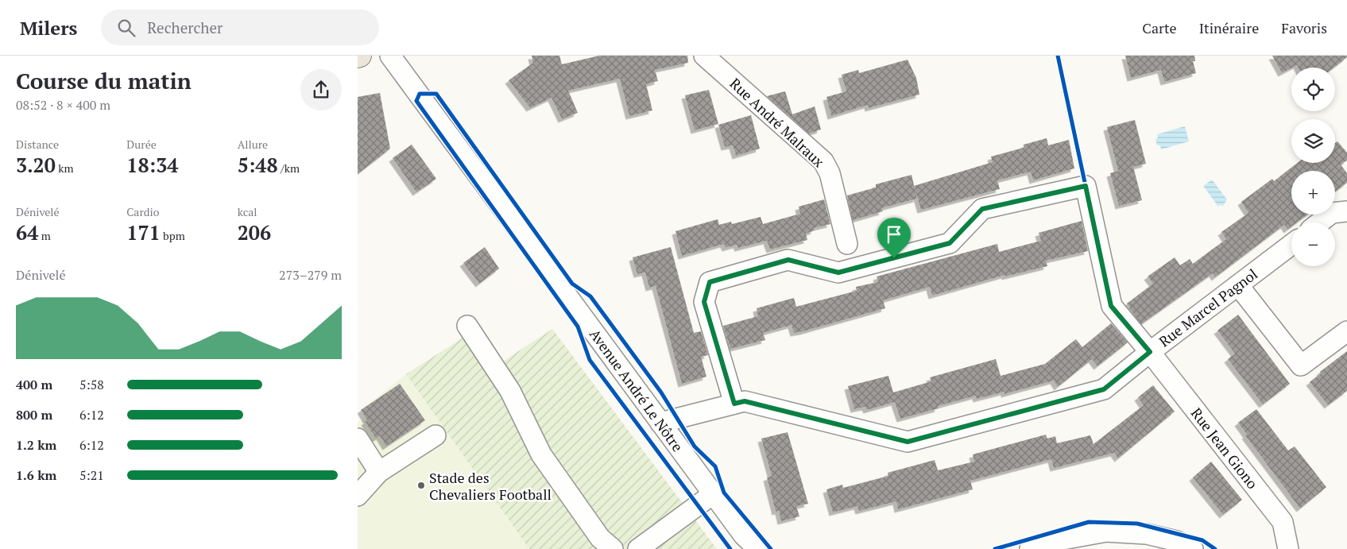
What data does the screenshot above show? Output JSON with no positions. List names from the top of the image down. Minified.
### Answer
{"streets":{"street":["Rue André Malraux","Rue Marcel Pagnol","Avenue André Le Nôtre","Rue Jean Giono"]},"crossings":[["Rue Marcel Pagnol","Avenue André Le Nôtre"],["Rue Marcel Pagnol","Rue Jean Giono"]],"places":["Stade des Chevaliers Football"],"page":{"header":"Milers","search":"Rechercher","nav":["Carte","Itinéraire","Favoris"],"heading":["Course du matin","08:52 · 8 × 400 m"],"map_buttons":["+","−"],"stats":[["Distance","3.20 km"],["Durée","18:34"],["Allure","5:48 /km"],["Dénivelé","64 m"],["Cardio","171 bpm"],["kcal","206"]],"chart":["Dénivelé","273–279 m"],"list":[{"name":"400 m","note":"5:58"},{"name":"800 m","note":"6:12"},{"name":"1.2 km","note":"6:12"},{"name":"1.6 km","note":"5:21"}]}}
